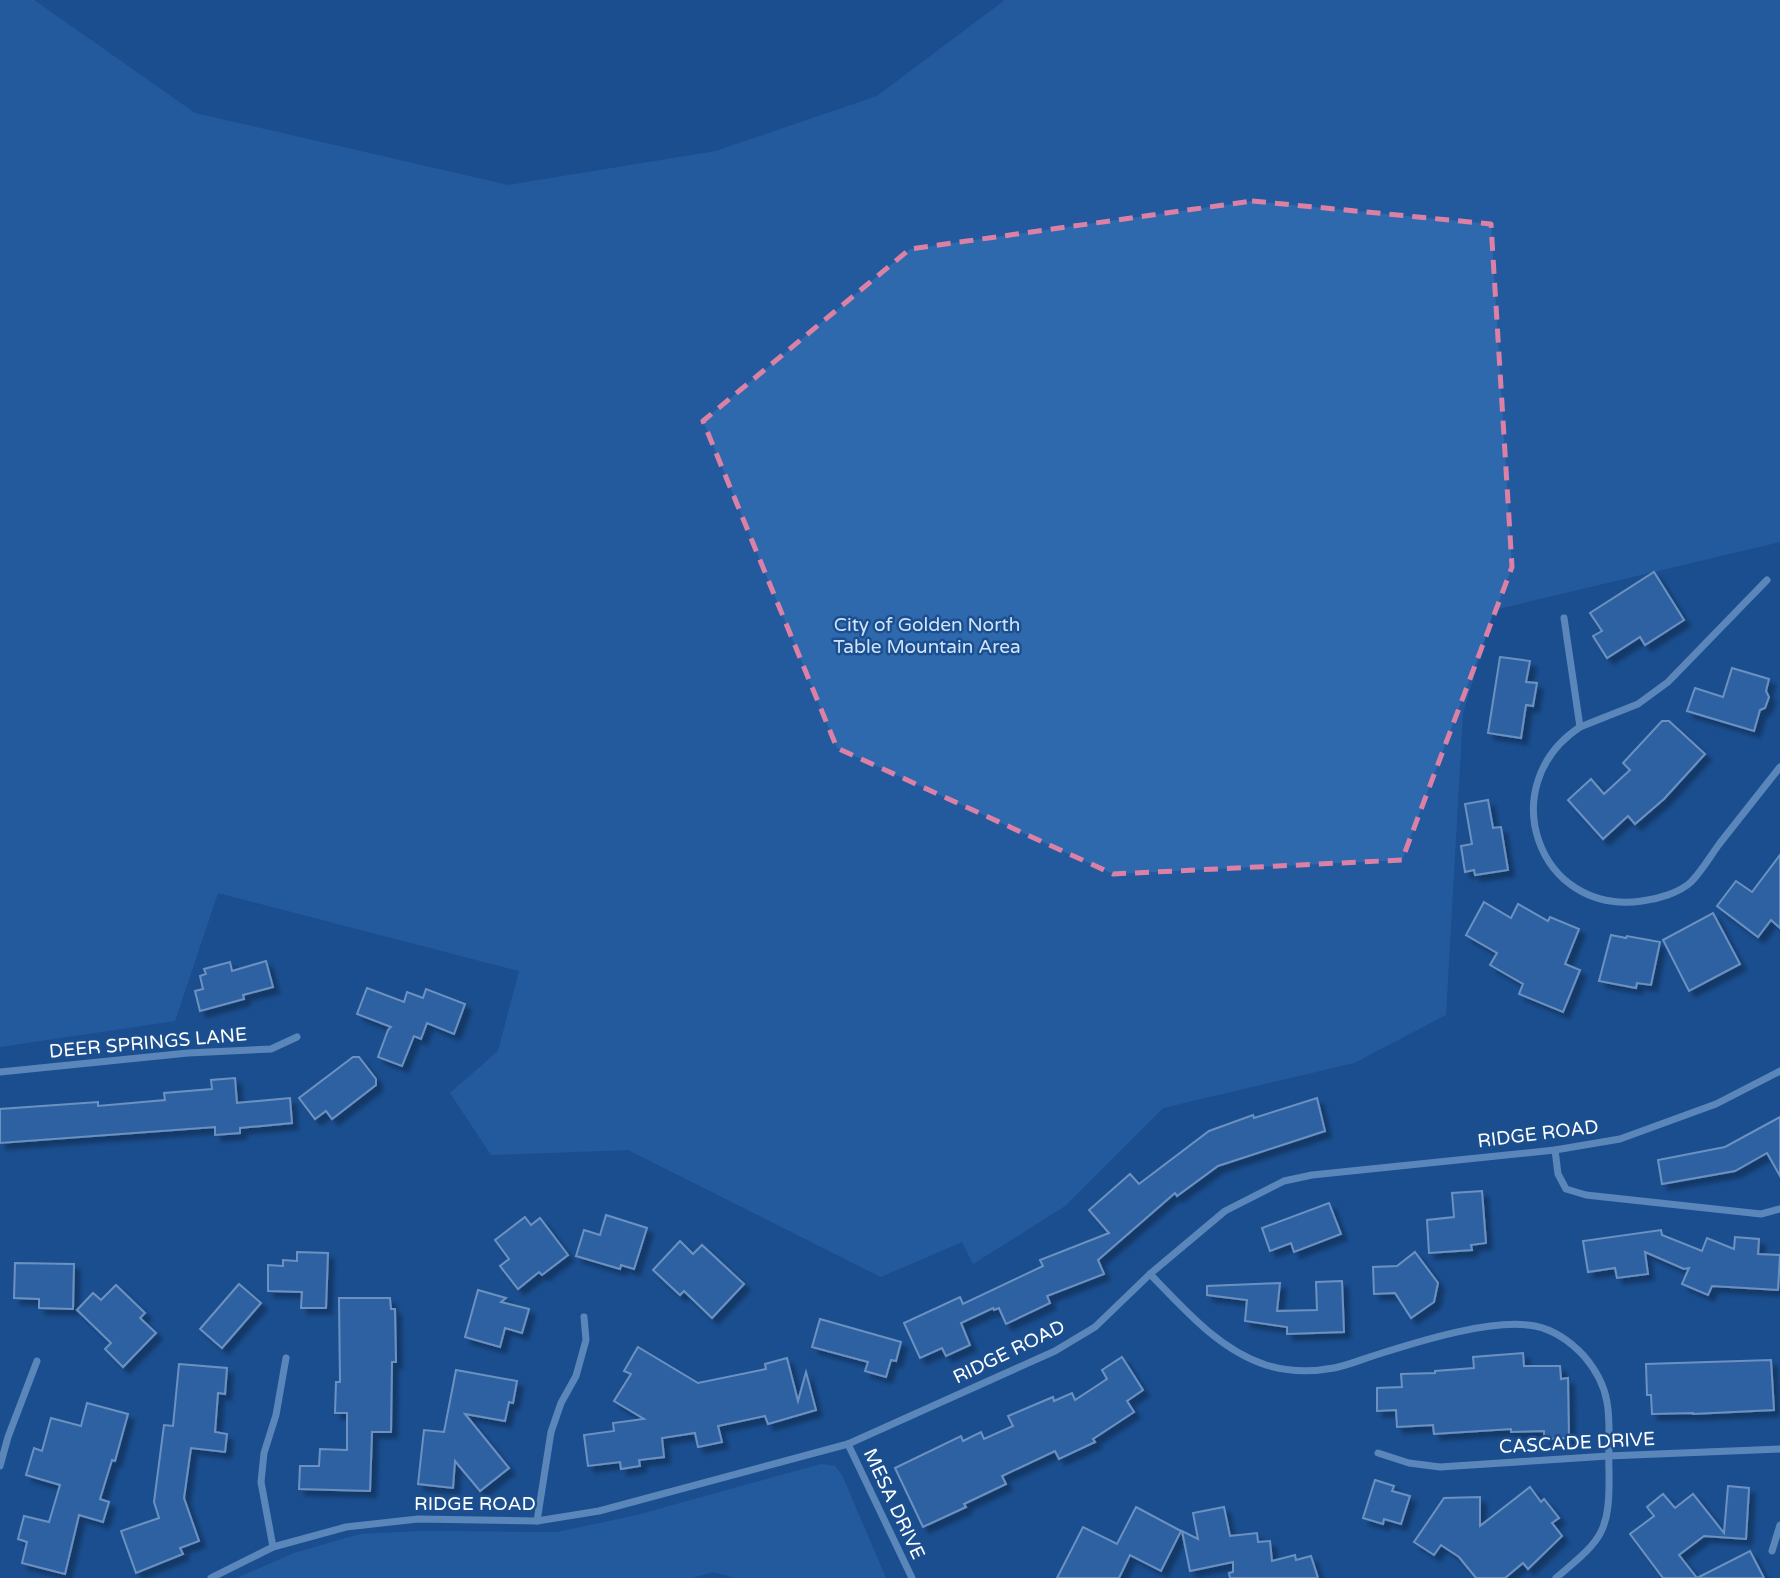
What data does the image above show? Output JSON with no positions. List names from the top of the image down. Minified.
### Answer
{"streets":{"street":["DEER SPRINGS LANE","RIDGE ROAD","CASCADE DRIVE","MESA DRIVE"]},"crossings":[["RIDGE ROAD","MESA DRIVE"]],"parks":["City of Golden North Table Mountain Area"]}
